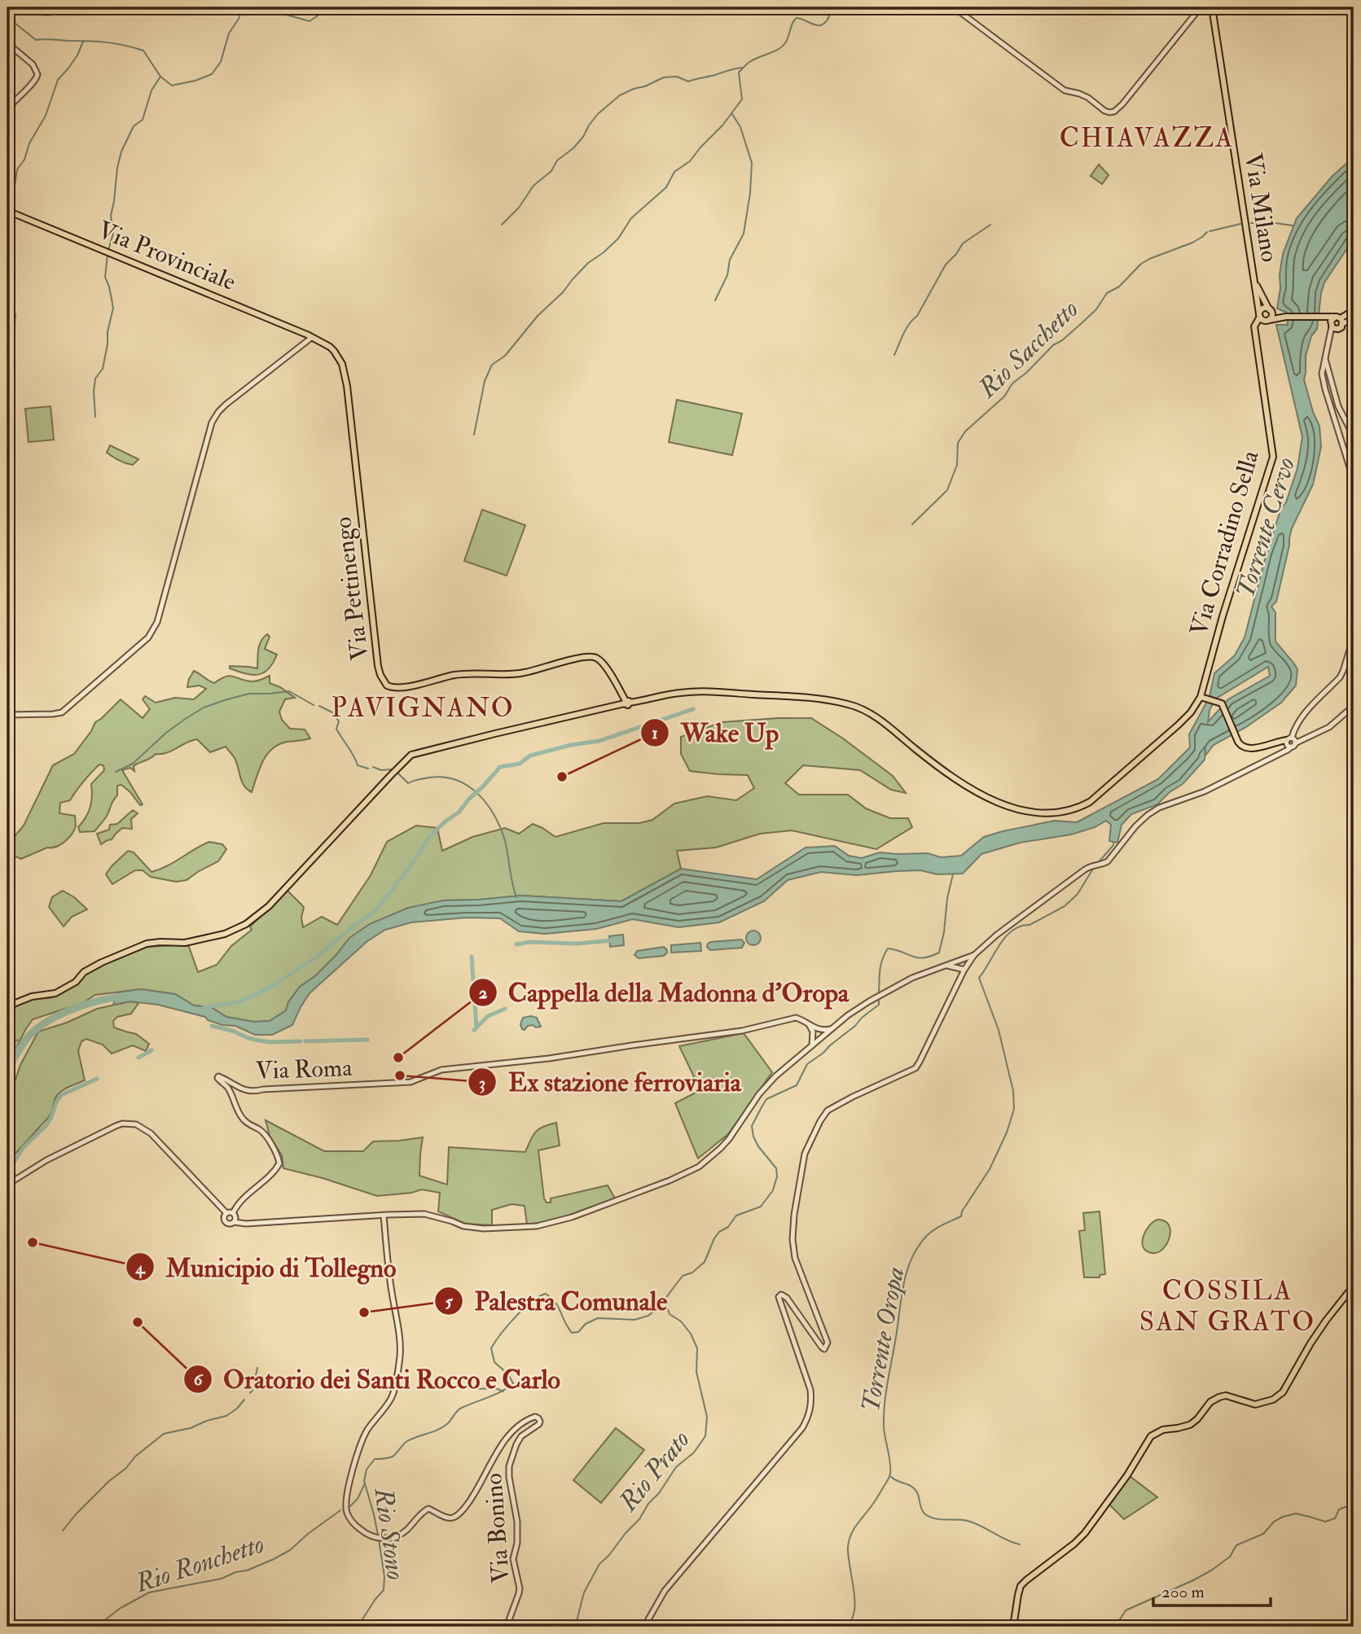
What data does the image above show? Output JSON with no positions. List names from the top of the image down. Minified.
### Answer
{"streets":{"main road":["Via Milano","Via Provinciale","Via Corradino Sella","Via Pettinengo"],"street":["Via Roma","Via Bonino"]},"crossings":[["Via Milano","Via Corradino Sella"],["Via Provinciale","Via Pettinengo"]],"districts":["CHIAVAZZA","PAVIGNANO","COSSILA SAN GRATO"],"water":["Rio Sacchetto","Torrente Cervo","Torrente Oropa","Rio Prato","Rio Stono","Rio Ronchetto"],"places":["Wake Up","Cappella della Madonna d'Oropa","Ex stazione ferroviaria","Municipio di Tollegno","Palestra Comunale","Oratorio dei Santi Rocco e Carlo"],"scale_bar":"200 m"}
